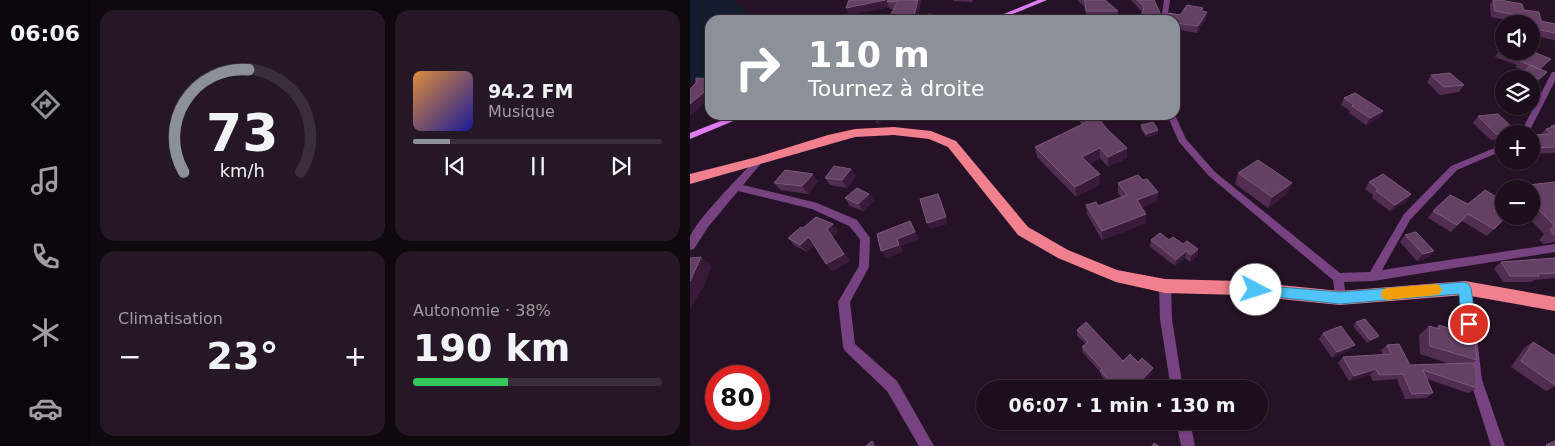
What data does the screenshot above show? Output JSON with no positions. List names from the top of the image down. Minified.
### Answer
{"page":{"tabs":"06:06","map_buttons":["+","−"],"turn":["110 m","Tournez à droite"],"song":["94.2 FM","Musique"],"tile":["Climatisation",["Autonomie · 38%","190 km"]],"heat":["−","23°","+"],"limit":"80","trip":"06:07 · 1 min · 130 m","gauge":["73","km/h"]}}
